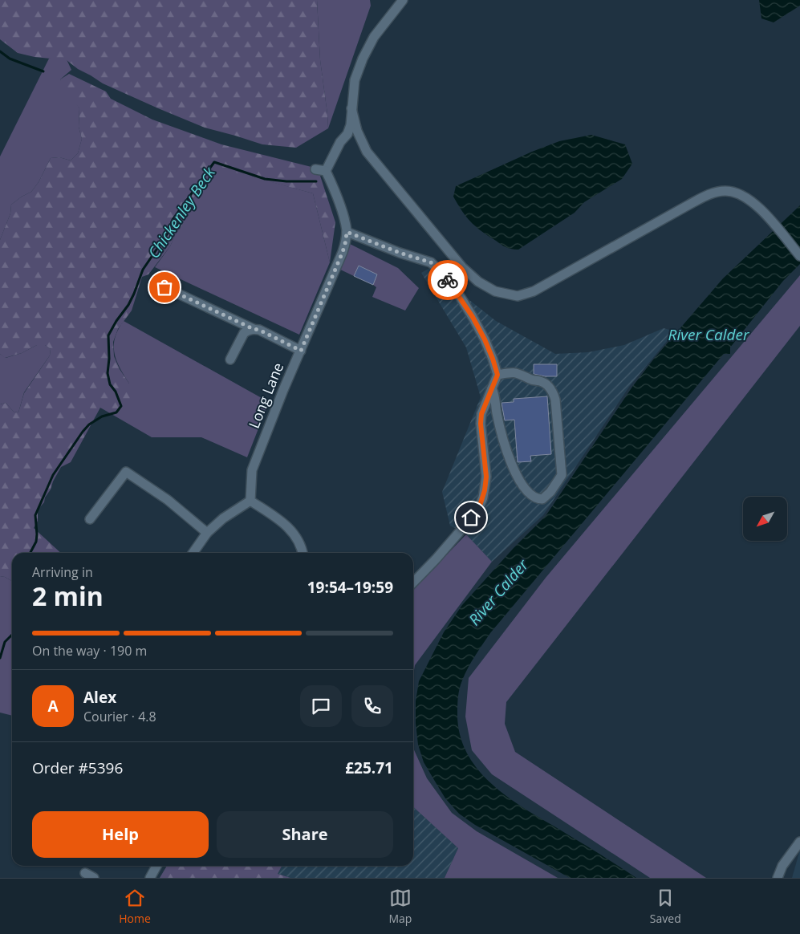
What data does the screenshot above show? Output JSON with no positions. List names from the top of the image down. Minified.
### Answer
{"streets":{"street":["Long Lane"]},"water":["Chickenley Beck","River Calder"],"north":"bottom left","page":{"heading":["2 min","Arriving in","19:54–19:59"],"panel":["Alex","Courier · 4.8","Order #5396","£25.71"],"bar":"On the way · 190 m","round":"A","buttons":["Help","Share"],"tabs":["Home","Map","Saved"]}}
